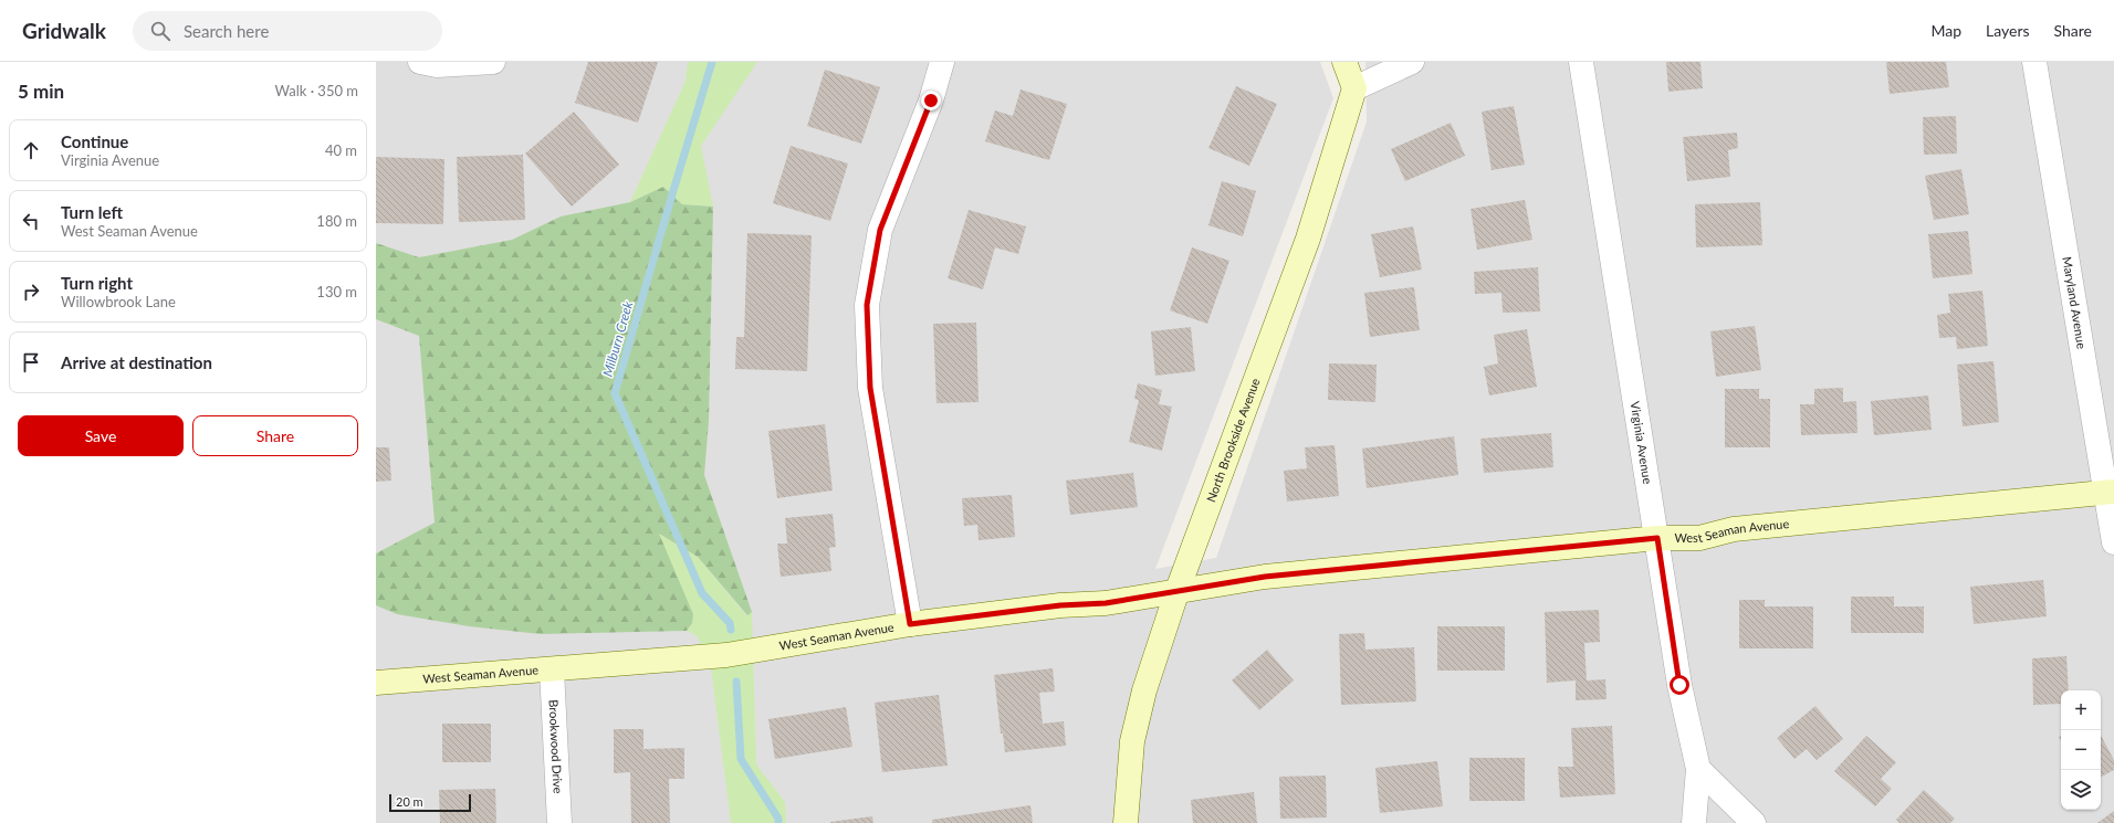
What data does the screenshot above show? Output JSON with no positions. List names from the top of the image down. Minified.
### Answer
{"streets":{"main road":["North Brookside Avenue","West Seaman Avenue"],"street":["Maryland Avenue","Virginia Avenue","Brookwood Drive"]},"crossings":[["Maryland Avenue","West Seaman Avenue"],["North Brookside Avenue","West Seaman Avenue"],["Virginia Avenue","West Seaman Avenue"],["West Seaman Avenue","Brookwood Drive"]],"water":["Milburn Creek"],"scale_bar":"20 m","page":{"header":"Gridwalk","search":"Search here","nav":["Map","Layers","Share"],"heading":["5 min","Walk · 350 m"],"list":[["Continue","Virginia Avenue","40 m"],["Turn left","West Seaman Avenue","180 m"],["Turn right","Willowbrook Lane","130 m"],"Arrive at destination"],"buttons":["Save","Share"],"map_buttons":["+","−"],"scale":"20 m"}}
